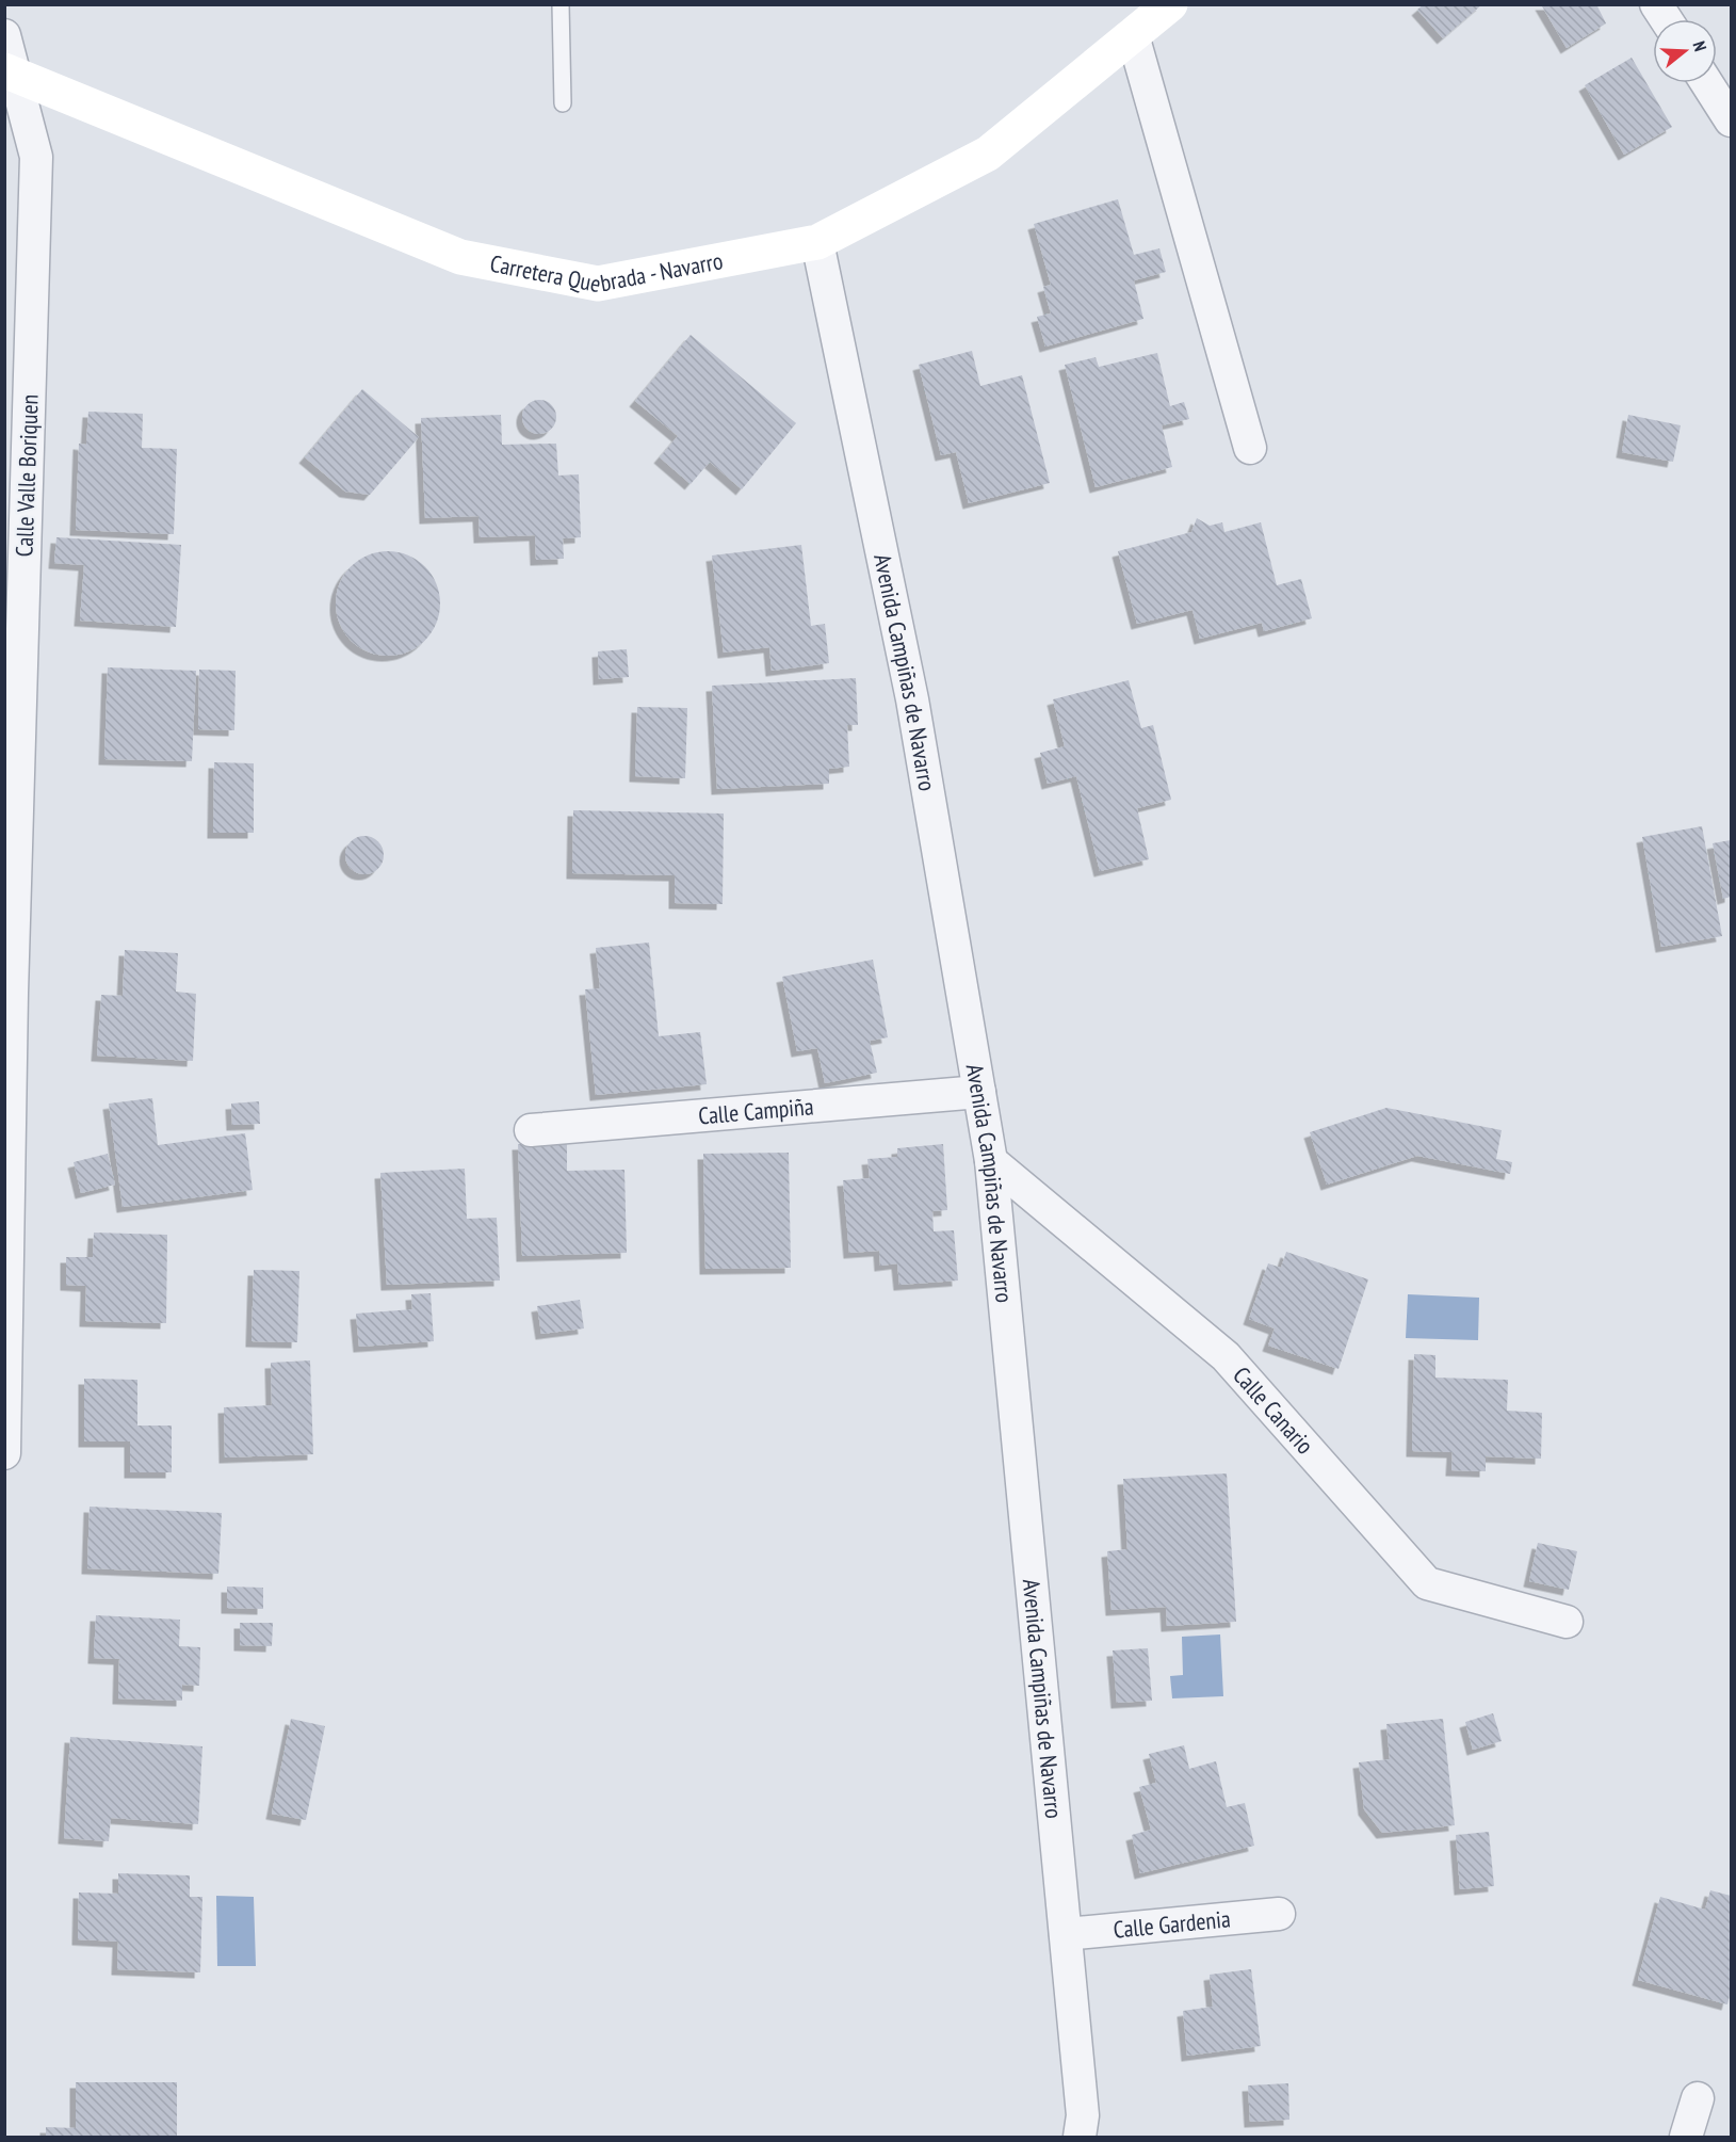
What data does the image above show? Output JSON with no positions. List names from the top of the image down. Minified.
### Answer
{"streets":{"street":["Carretera Quebrada - Navarro","Calle Valle Boriquen","Avenida Campiñas de Navarro","Calle Campiña","Calle Canario","Calle Gardenia"]},"crossings":[["Carretera Quebrada - Navarro","Calle Valle Boriquen"],["Carretera Quebrada - Navarro","Avenida Campiñas de Navarro"],["Avenida Campiñas de Navarro","Calle Campiña"],["Avenida Campiñas de Navarro","Calle Canario"],["Avenida Campiñas de Navarro","Calle Gardenia"]],"north":"right"}
